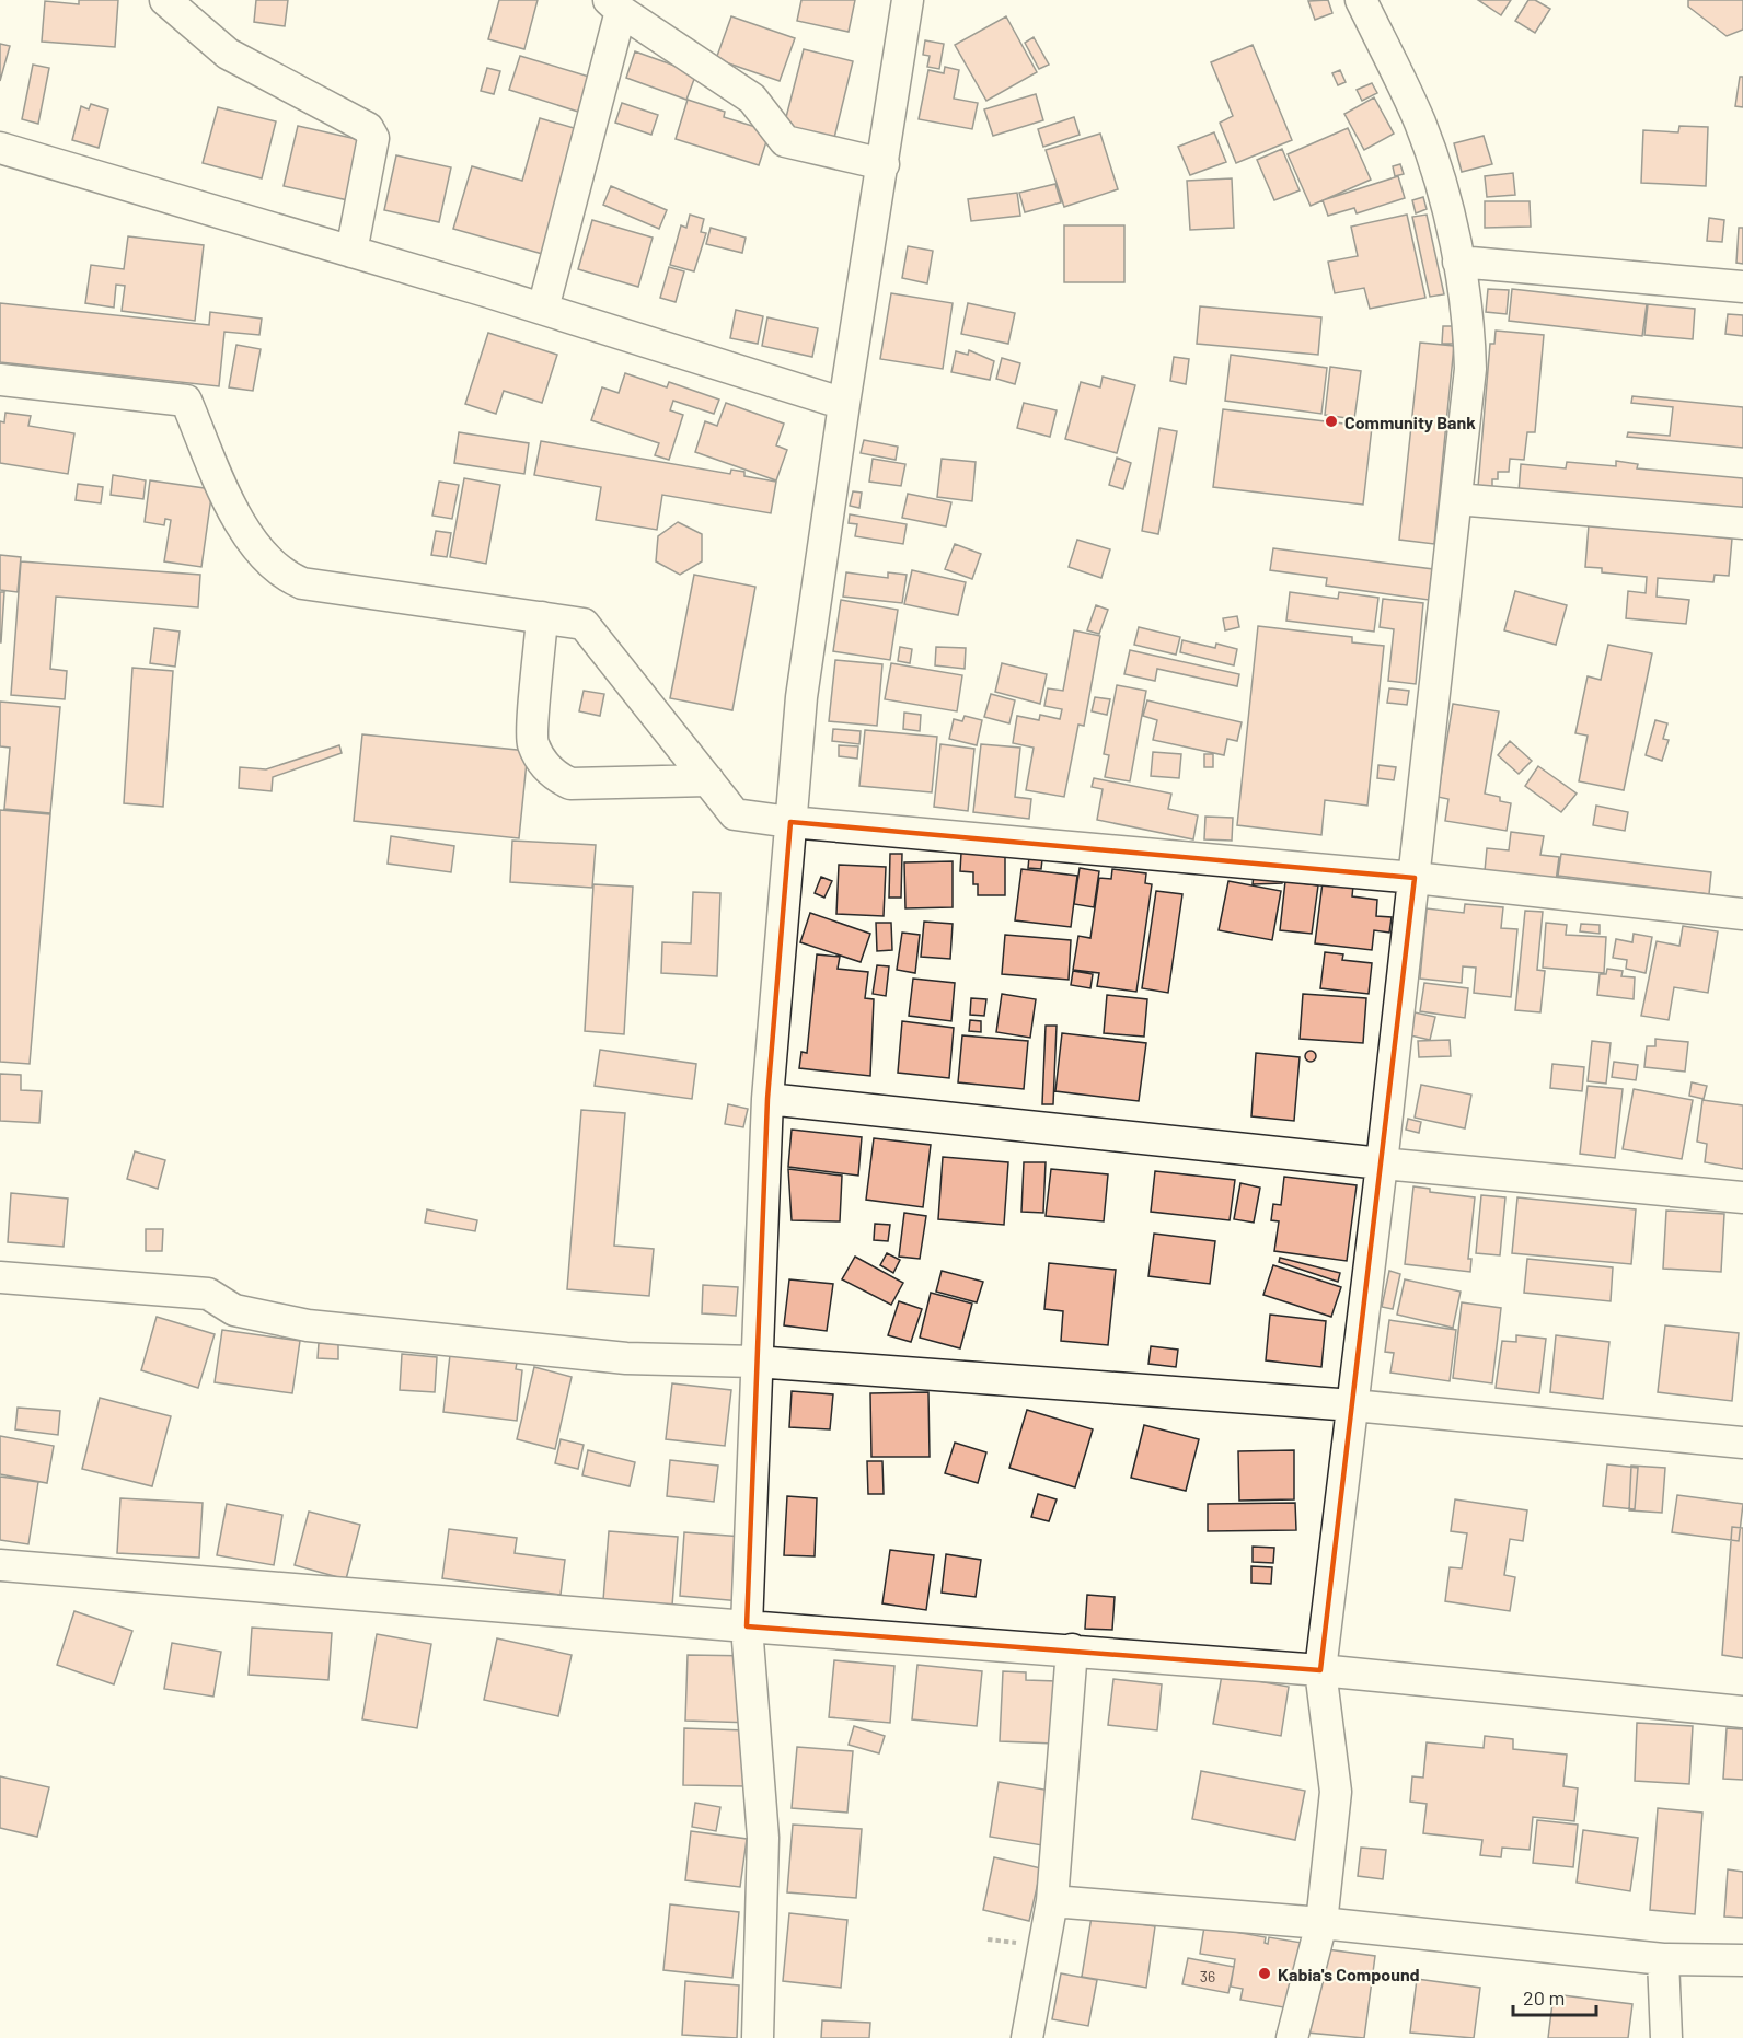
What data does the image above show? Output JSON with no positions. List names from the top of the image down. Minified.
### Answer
{"places":["Community Bank","Kabia's Compound"],"house_numbers":["36"],"scale_bar":"20 m"}
